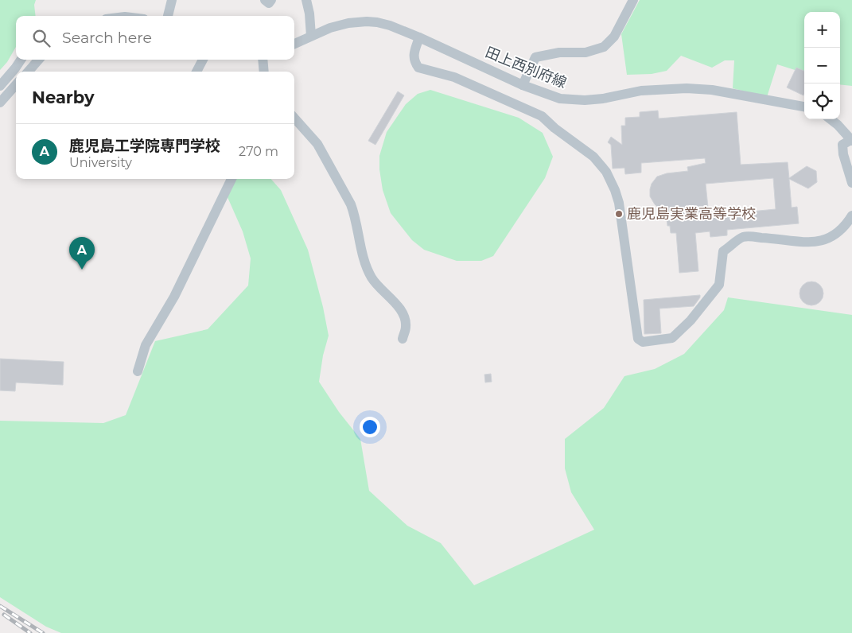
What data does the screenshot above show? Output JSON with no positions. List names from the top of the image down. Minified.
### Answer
{"streets":{"street":["田上西別府線"]},"places":["鹿児島実業高等学校"],"page":{"map_buttons":["+","−"],"search":"Search here","heading":"Nearby","list":[{"mark":"A","name":"鹿児島工学院専門学校","note":"University","value":"270 m"}],"pins":"A"}}
